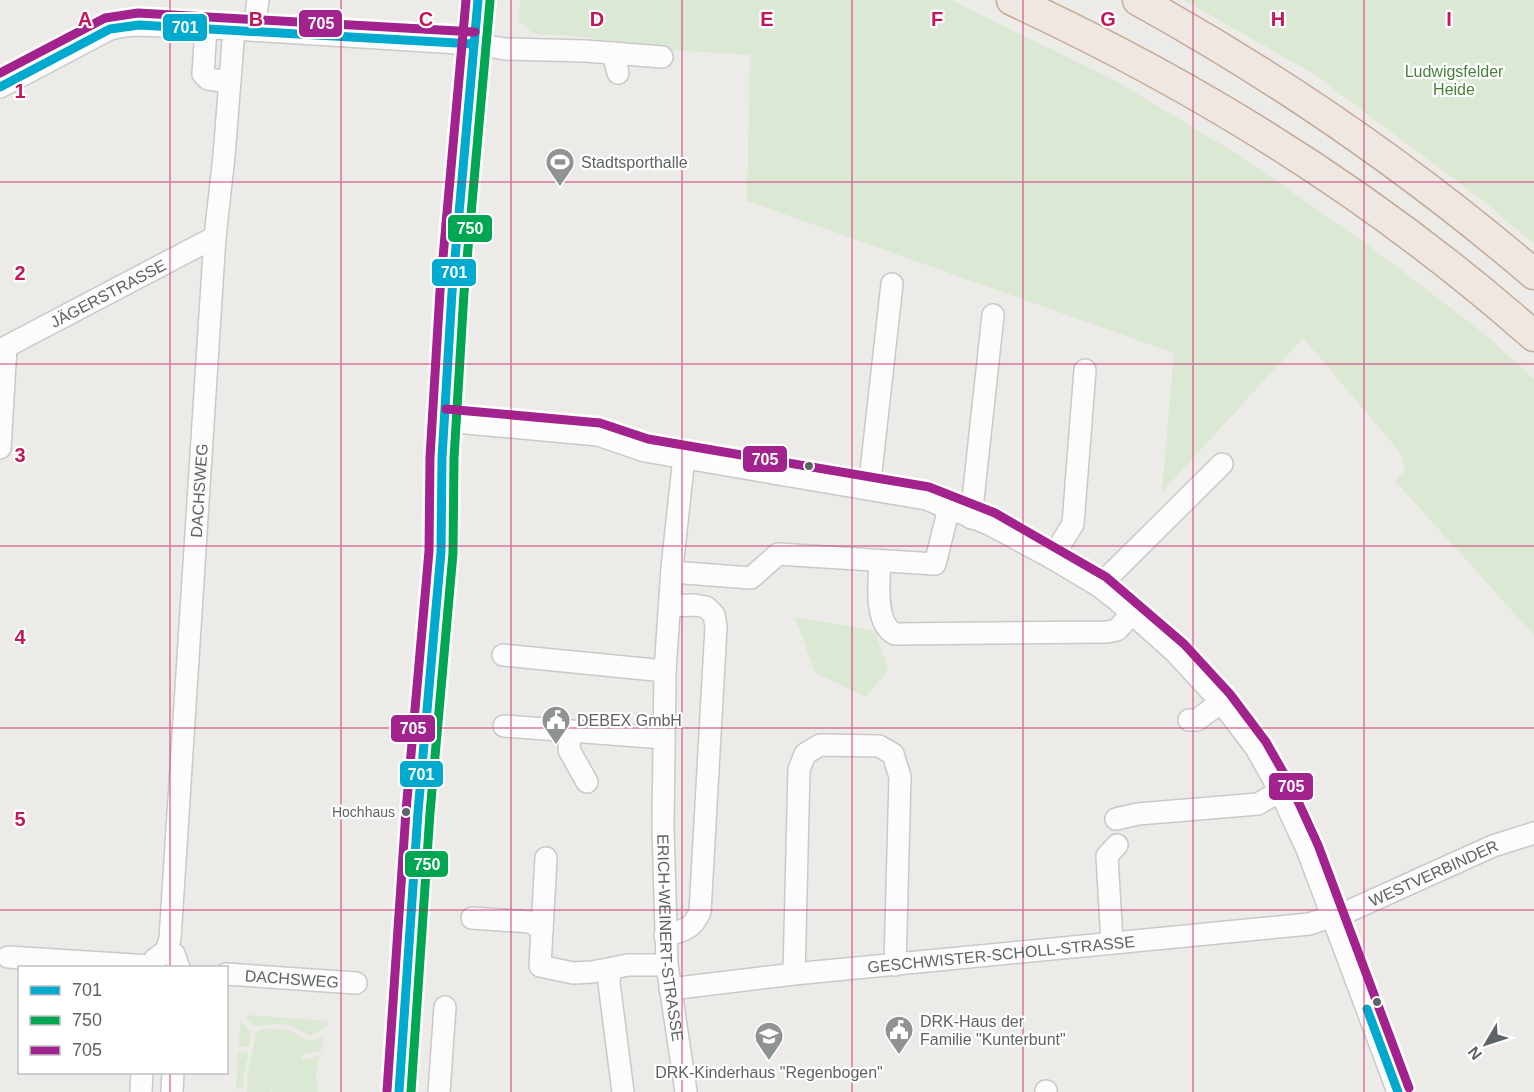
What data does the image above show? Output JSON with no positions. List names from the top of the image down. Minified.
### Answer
{"streets":{"street":["JÄGERSTRASSE","DACHSWEG","WESTVERBINDER","ERICH-WEINERT-STRASSE","GESCHWISTER-SCHOLL-STRASSE"]},"crossings":[["JÄGERSTRASSE","DACHSWEG"],["WESTVERBINDER","GESCHWISTER-SCHOLL-STRASSE"],["ERICH-WEINERT-STRASSE","GESCHWISTER-SCHOLL-STRASSE"]],"parks":["Ludwigsfelder Heide"],"places":{"sports":["Stadtsporthalle"],"public building":["DEBEX GmbH","DRK-Haus der Familie \"Kunterbunt\""],"other":["Hochhaus"],"school or university":["DRK-Kinderhaus \"Regenbogen\""]},"lines":["transit line 701","transit line 705","transit line 750"],"legend":["701","750","705"],"north":"bottom left","grid":{"columns":["A","B","C","D","E","F","G","H","I"],"rows":["1","2","3","4","5"]}}
